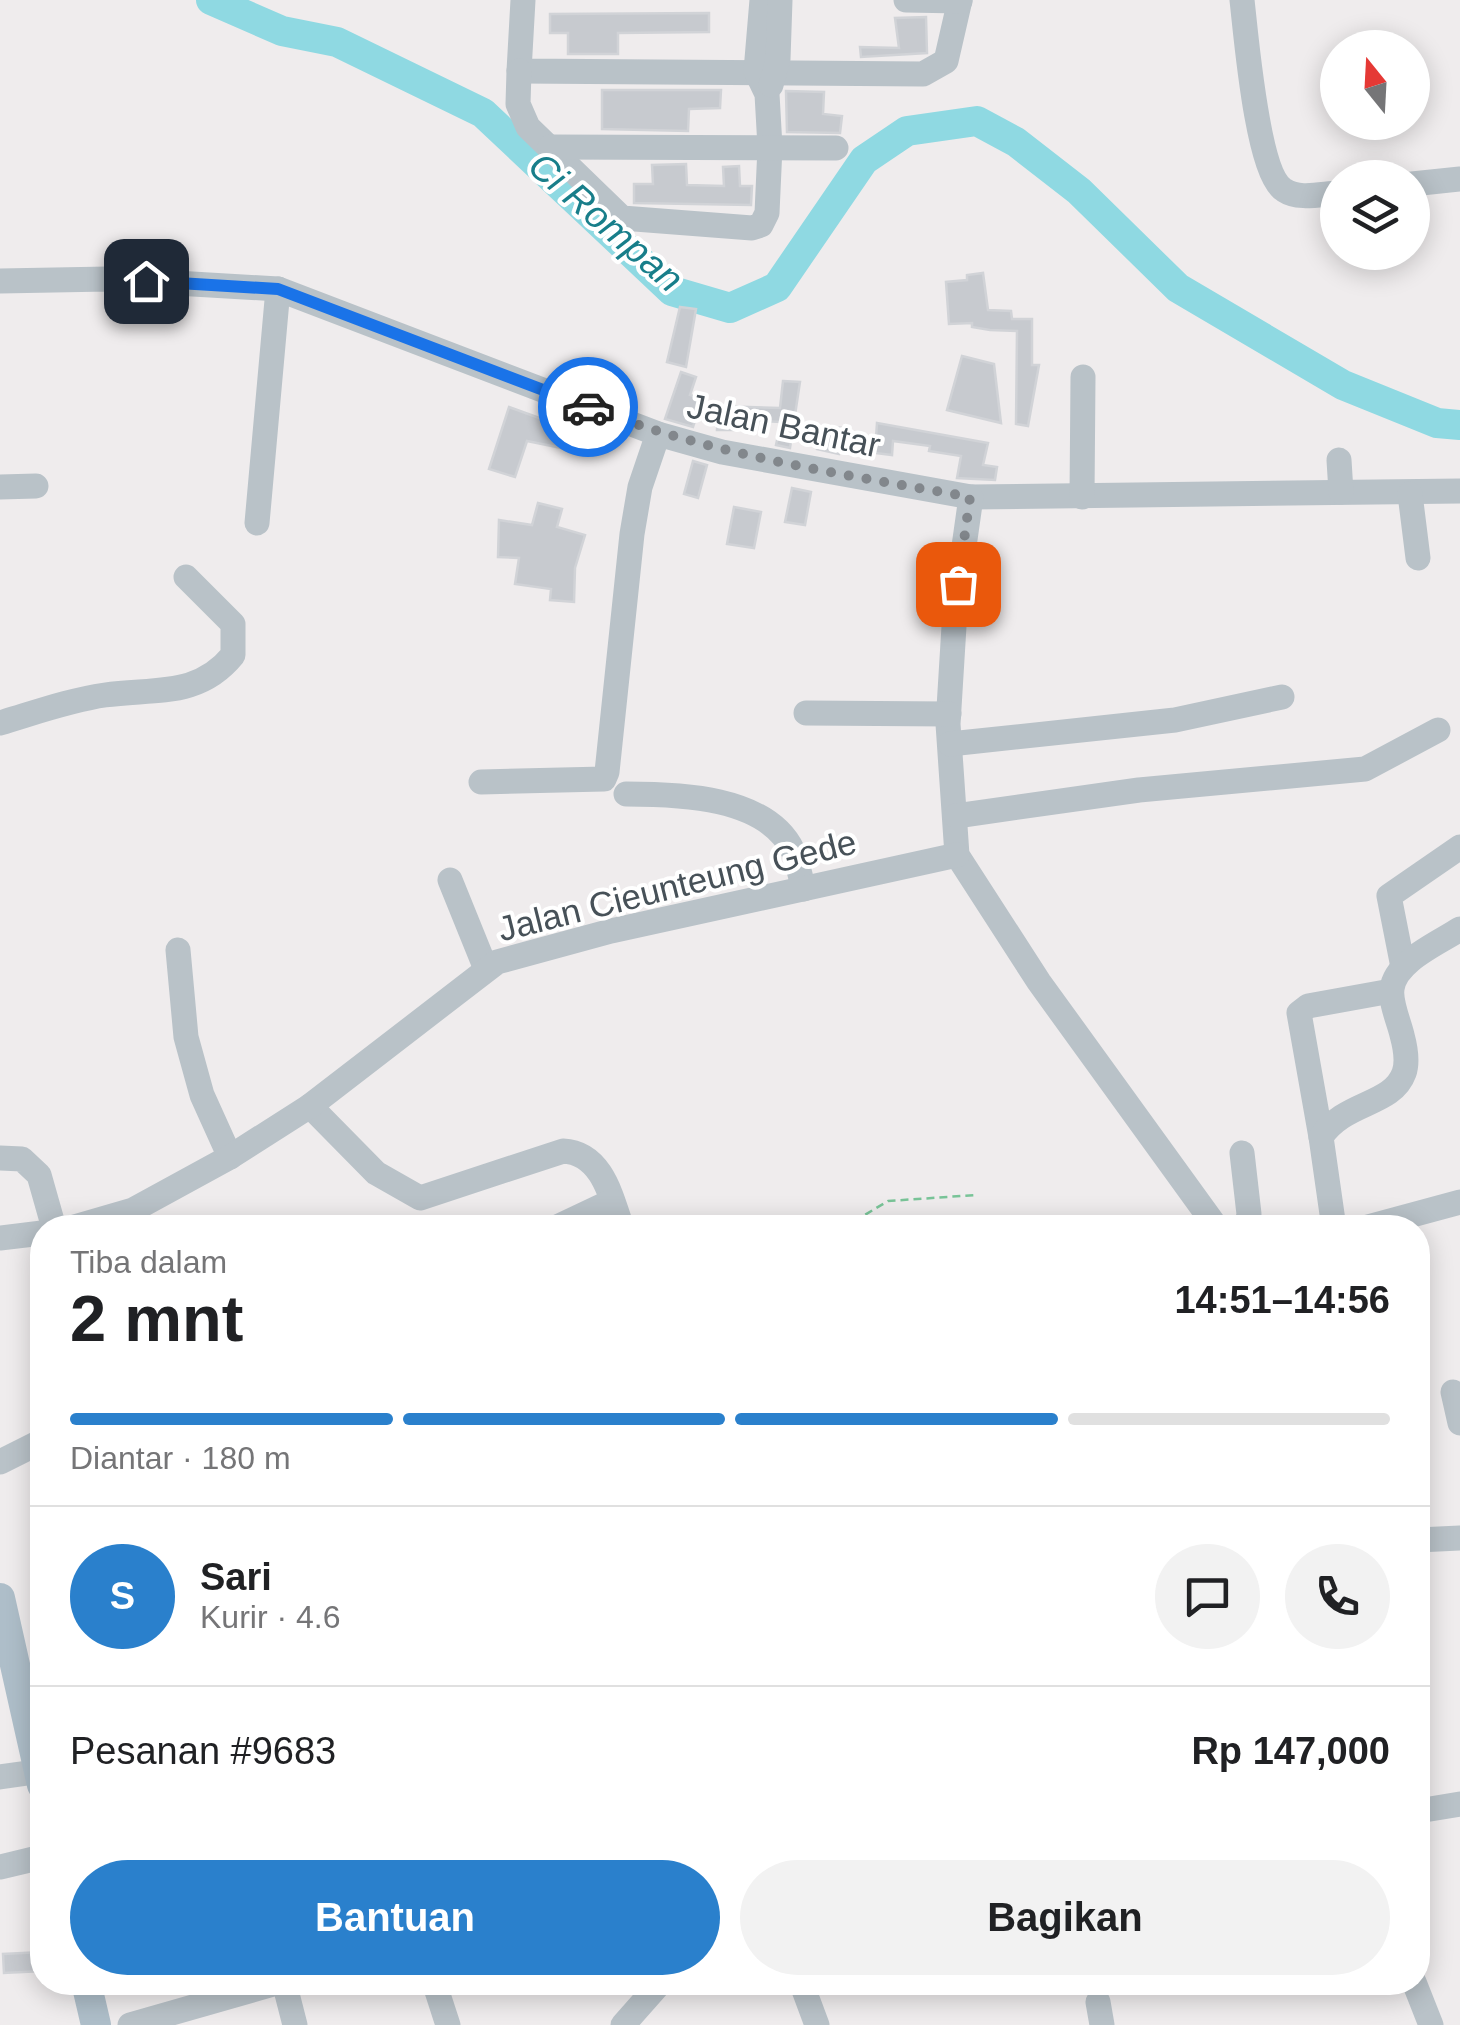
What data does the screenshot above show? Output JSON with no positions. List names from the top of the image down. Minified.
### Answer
{"streets":{"street":["Jalan Bantar","Jalan Cieunteung Gede"]},"water":["Ci Rompan"],"north":"top","page":{"heading":["2 mnt","Tiba dalam","14:51–14:56"],"panel":["Sari","Kurir · 4.6","Pesanan #9683","Rp 147,000"],"bar":"Diantar · 180 m","round":"S","buttons":["Bantuan","Bagikan"]}}
